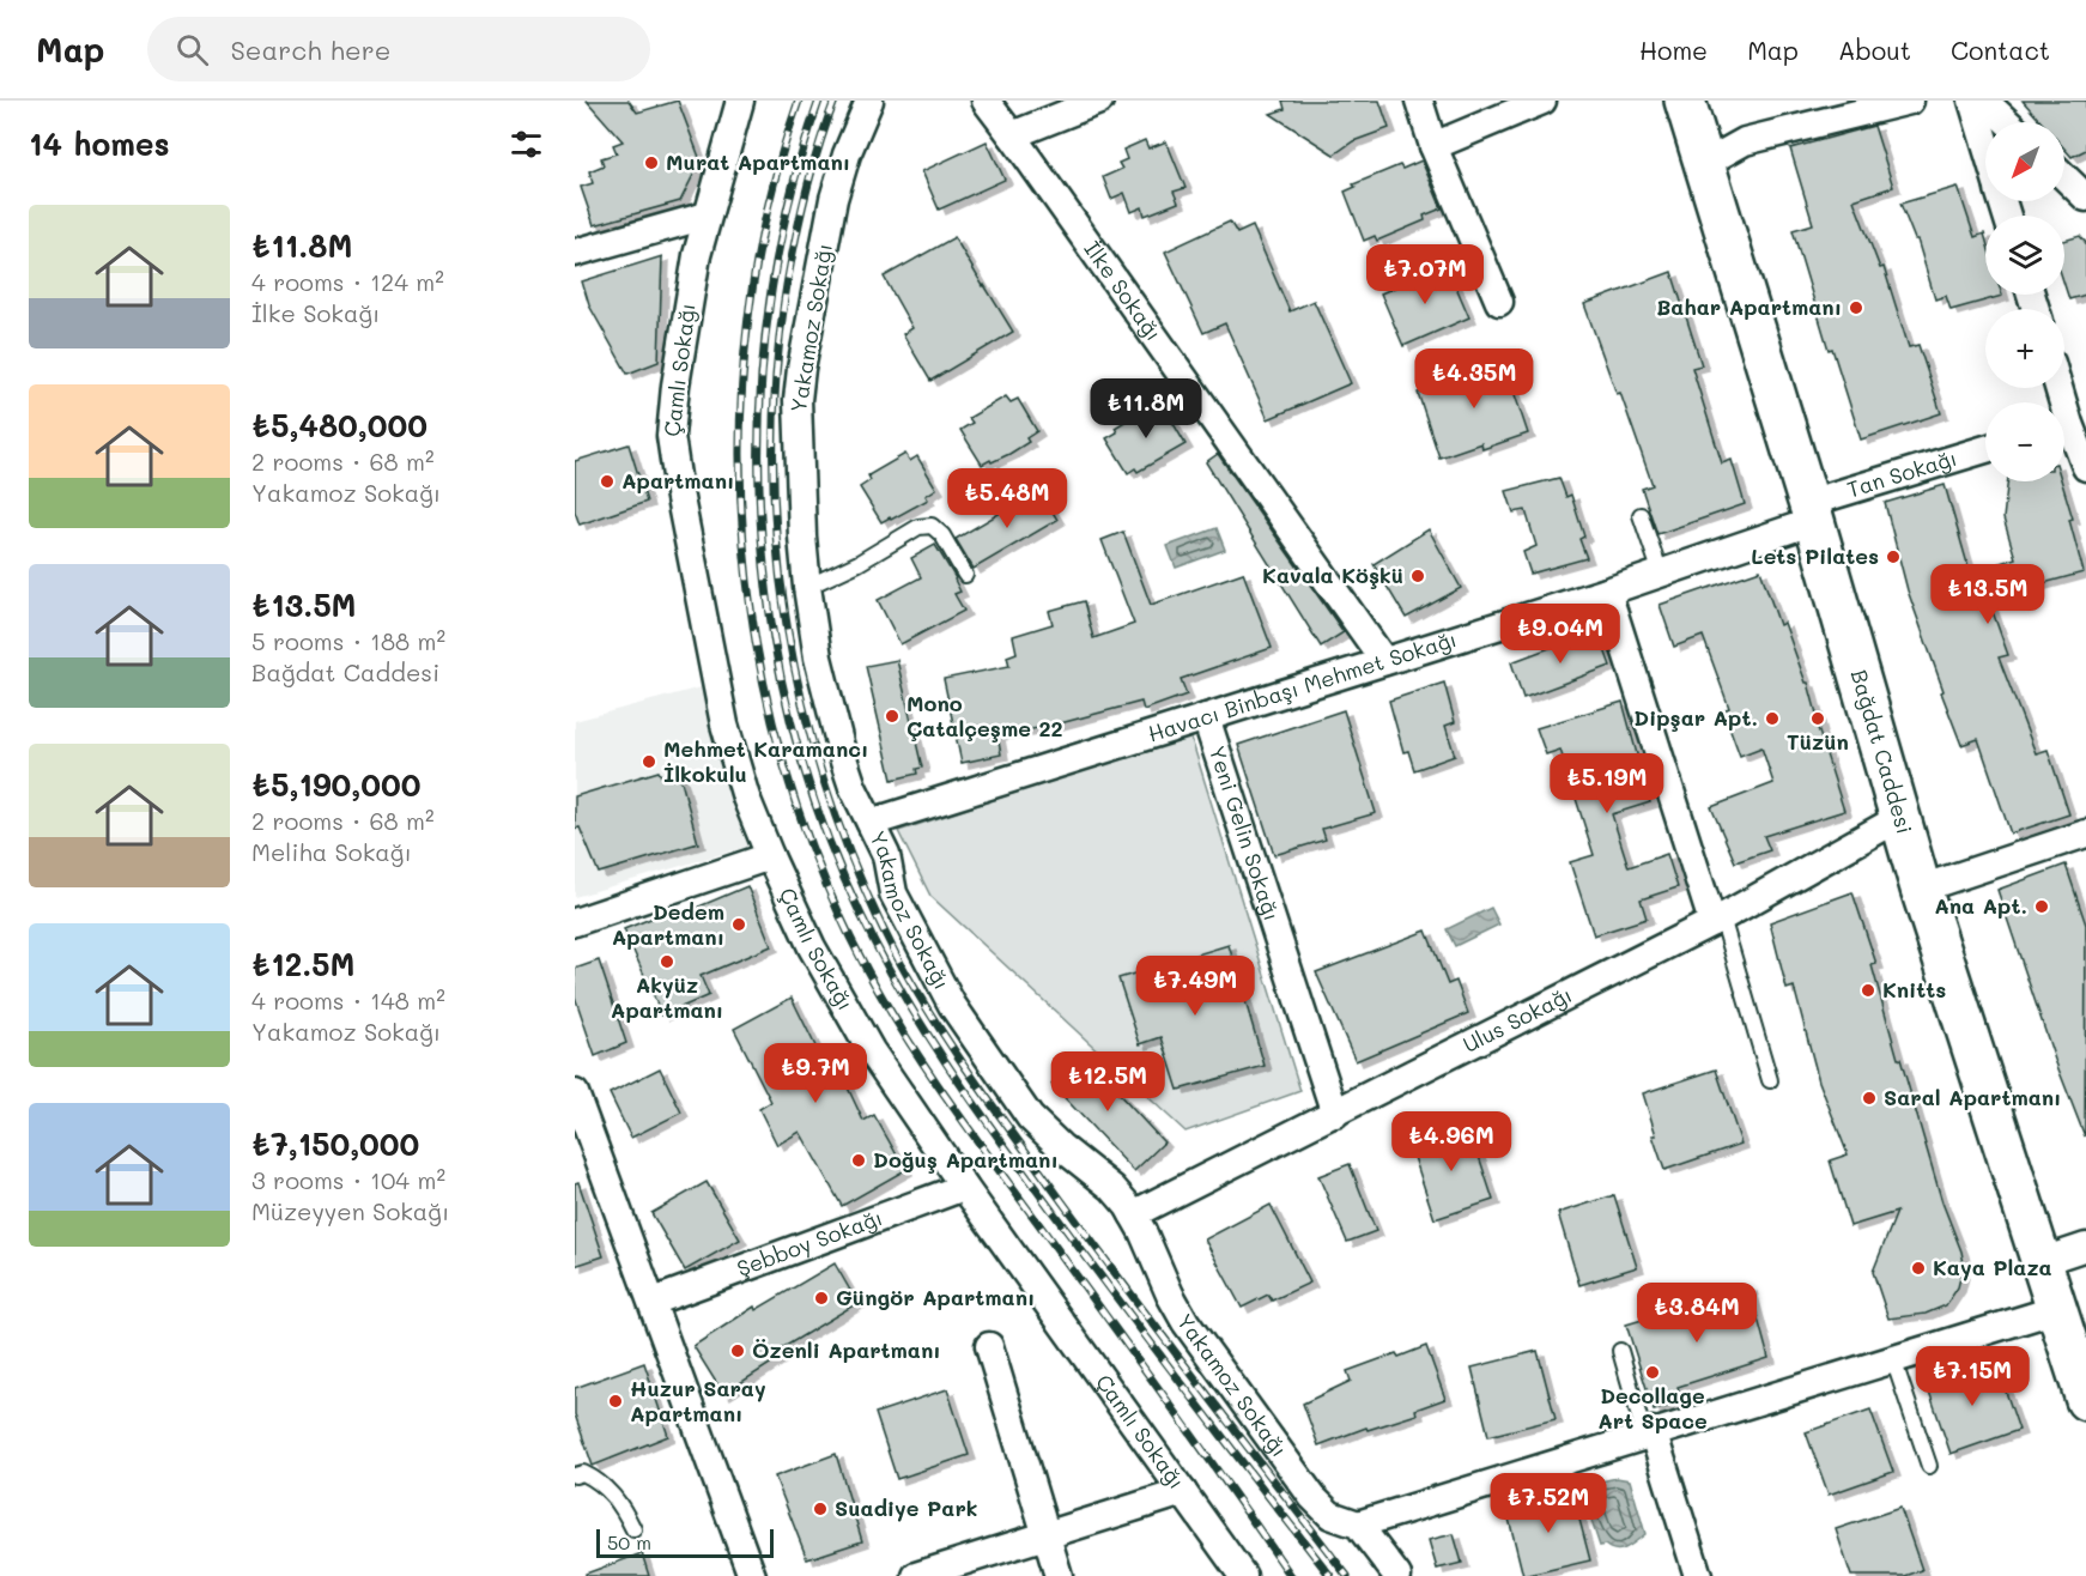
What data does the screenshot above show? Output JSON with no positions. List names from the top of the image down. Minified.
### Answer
{"streets":{"main road":["Bağdat Caddesi"],"street":["İlke Sokağı","Yakamoz Sokağı","Çamlı Sokağı","Tan Sokağı","Havacı Binbaşı Mehmet Sokağı","Yeni Gelin Sokağı","Ulus Sokağı","Şebboy Sokağı"]},"crossings":[["İlke Sokağı","Havacı Binbaşı Mehmet Sokağı"],["Yakamoz Sokağı","Havacı Binbaşı Mehmet Sokağı"],["Yakamoz Sokağı","Ulus Sokağı"],["Çamlı Sokağı","Şebboy Sokağı"],["Tan Sokağı","Havacı Binbaşı Mehmet Sokağı"],["Tan Sokağı","Bağdat Caddesi"],["Havacı Binbaşı Mehmet Sokağı","Bağdat Caddesi"],["Havacı Binbaşı Mehmet Sokağı","Yeni Gelin Sokağı"],["Bağdat Caddesi","Ulus Sokağı"],["Yeni Gelin Sokağı","Ulus Sokağı"]],"places":["Murat Apartmanı","Bahar Apartmanı","Apartmanı","Lets Pilates","Kavala Köşkü","Mono Çatalçeşme 22","Dipşar Apt.","Tüzün","Mehmet Karamancı İlkokulu","Ana Apt.","Dedem Apartmanı","Akyüz Apartmanı","Knitts","Saral Apartmanı","Doğuş Apartmanı","Kaya Plaza","Güngör Apartmanı","Özenli Apartmanı","Decollage Art Space","Huzur Saray Apartmanı","Suadiye Park"],"scale_bar":"50 m","north":"bottom left","page":{"header":"Map","search":"Search here","nav":["Home","Map","About","Contact"],"heading":"14 homes","map_buttons":["+","−"],"list":[{"name":"₺11.8M","note":"4 rooms · 124 m² · İlke Sokağı"},{"name":"₺5,480,000","note":"2 rooms · 68 m² · Yakamoz Sokağı"},{"name":"₺13.5M","note":"5 rooms · 188 m² · Bağdat Caddesi"},{"name":"₺5,190,000","note":"2 rooms · 68 m² · Meliha Sokağı"},{"name":"₺12.5M","note":"4 rooms · 148 m² · Yakamoz Sokağı"},{"name":"₺7,150,000","note":"3 rooms · 104 m² · Müzeyyen Sokağı"}],"price":["₺7.07M","₺4.35M","₺11.8M","₺5.48M","₺13.5M","₺9.04M","₺5.19M","₺7.49M","₺9.7M","₺12.5M","₺4.96M","₺3.84M","₺7.15M","₺7.52M"],"scale":"50 m"}}
